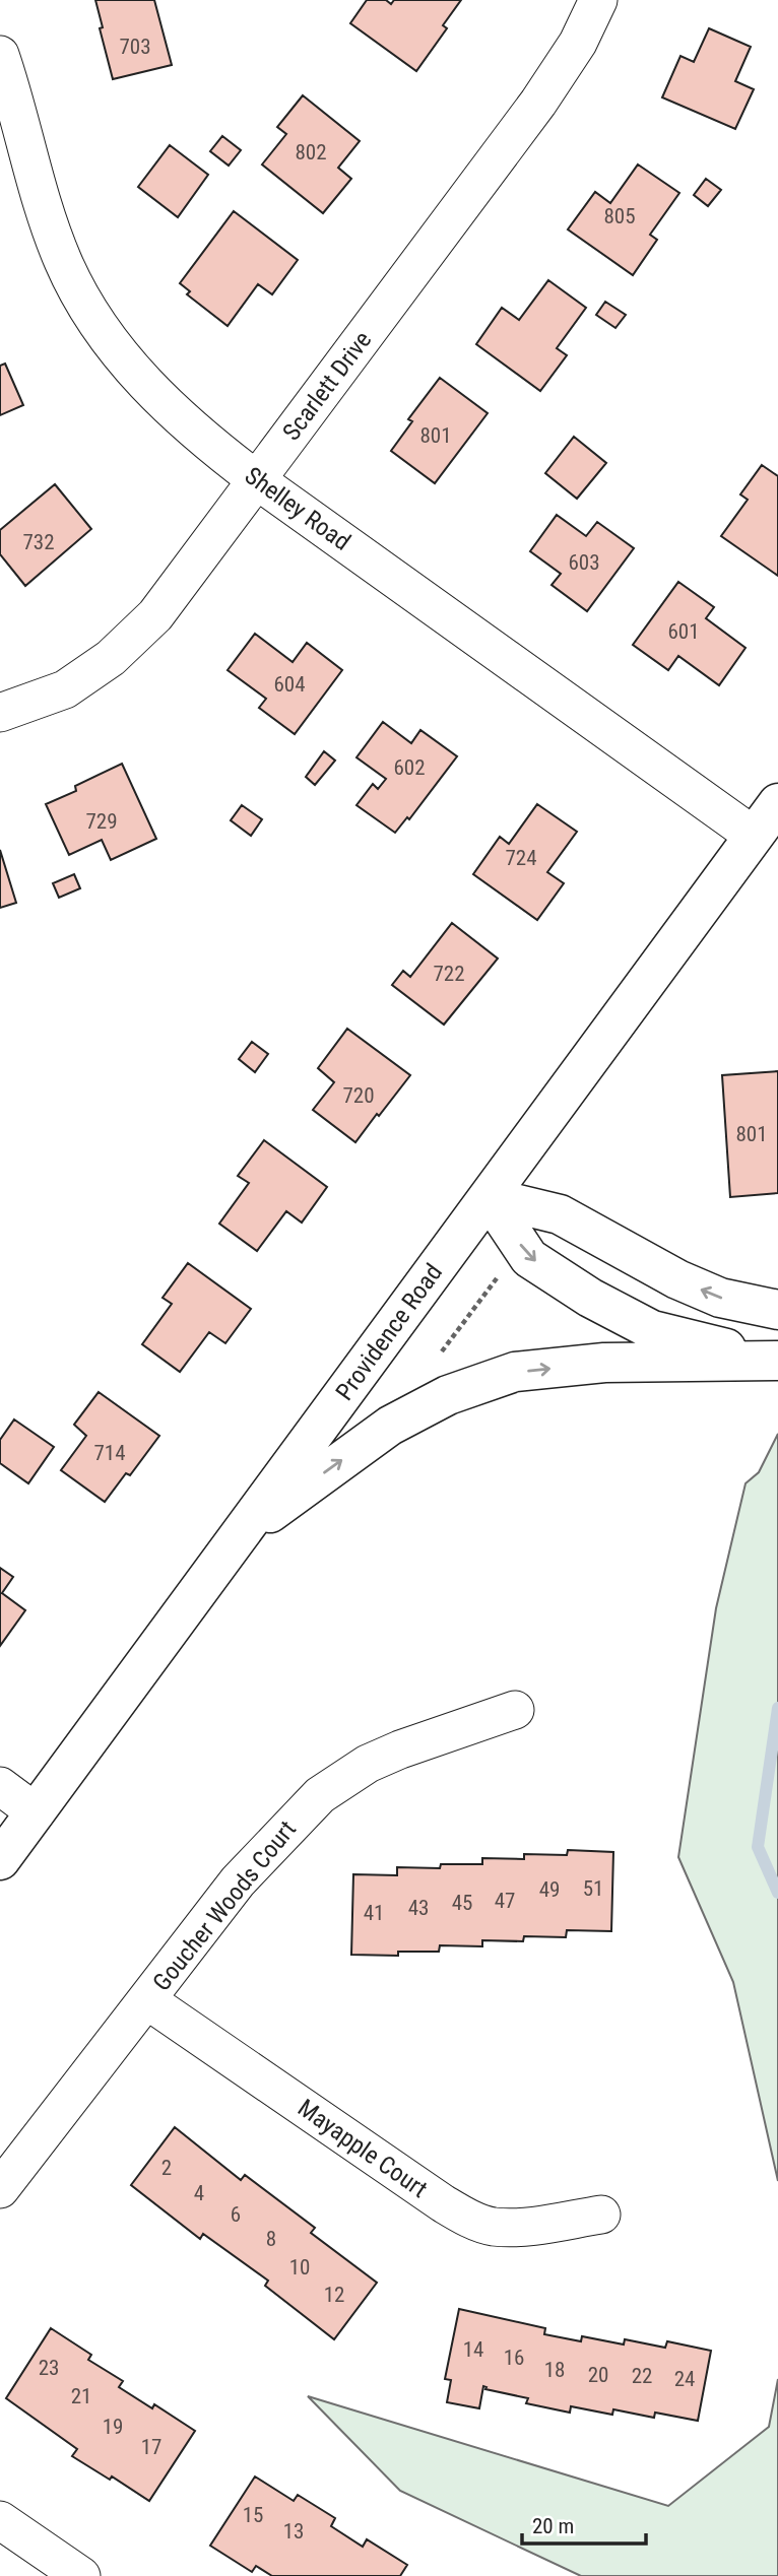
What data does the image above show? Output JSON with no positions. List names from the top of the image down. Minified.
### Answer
{"streets":{"street":["Scarlett Drive","Shelley Road","Providence Road","Goucher Woods Court","Mayapple Court"]},"crossings":[["Scarlett Drive","Shelley Road"],["Shelley Road","Providence Road"],["Goucher Woods Court","Mayapple Court"]],"house_numbers":["703","802","805","801","732","603","601","604","602","729","724","722","720","801","714","51","49","47","45","43","41","2","4","6","8","10","12","14","16","23","18","20","22","24","21","19","17","15","13"],"scale_bar":"20 m"}
